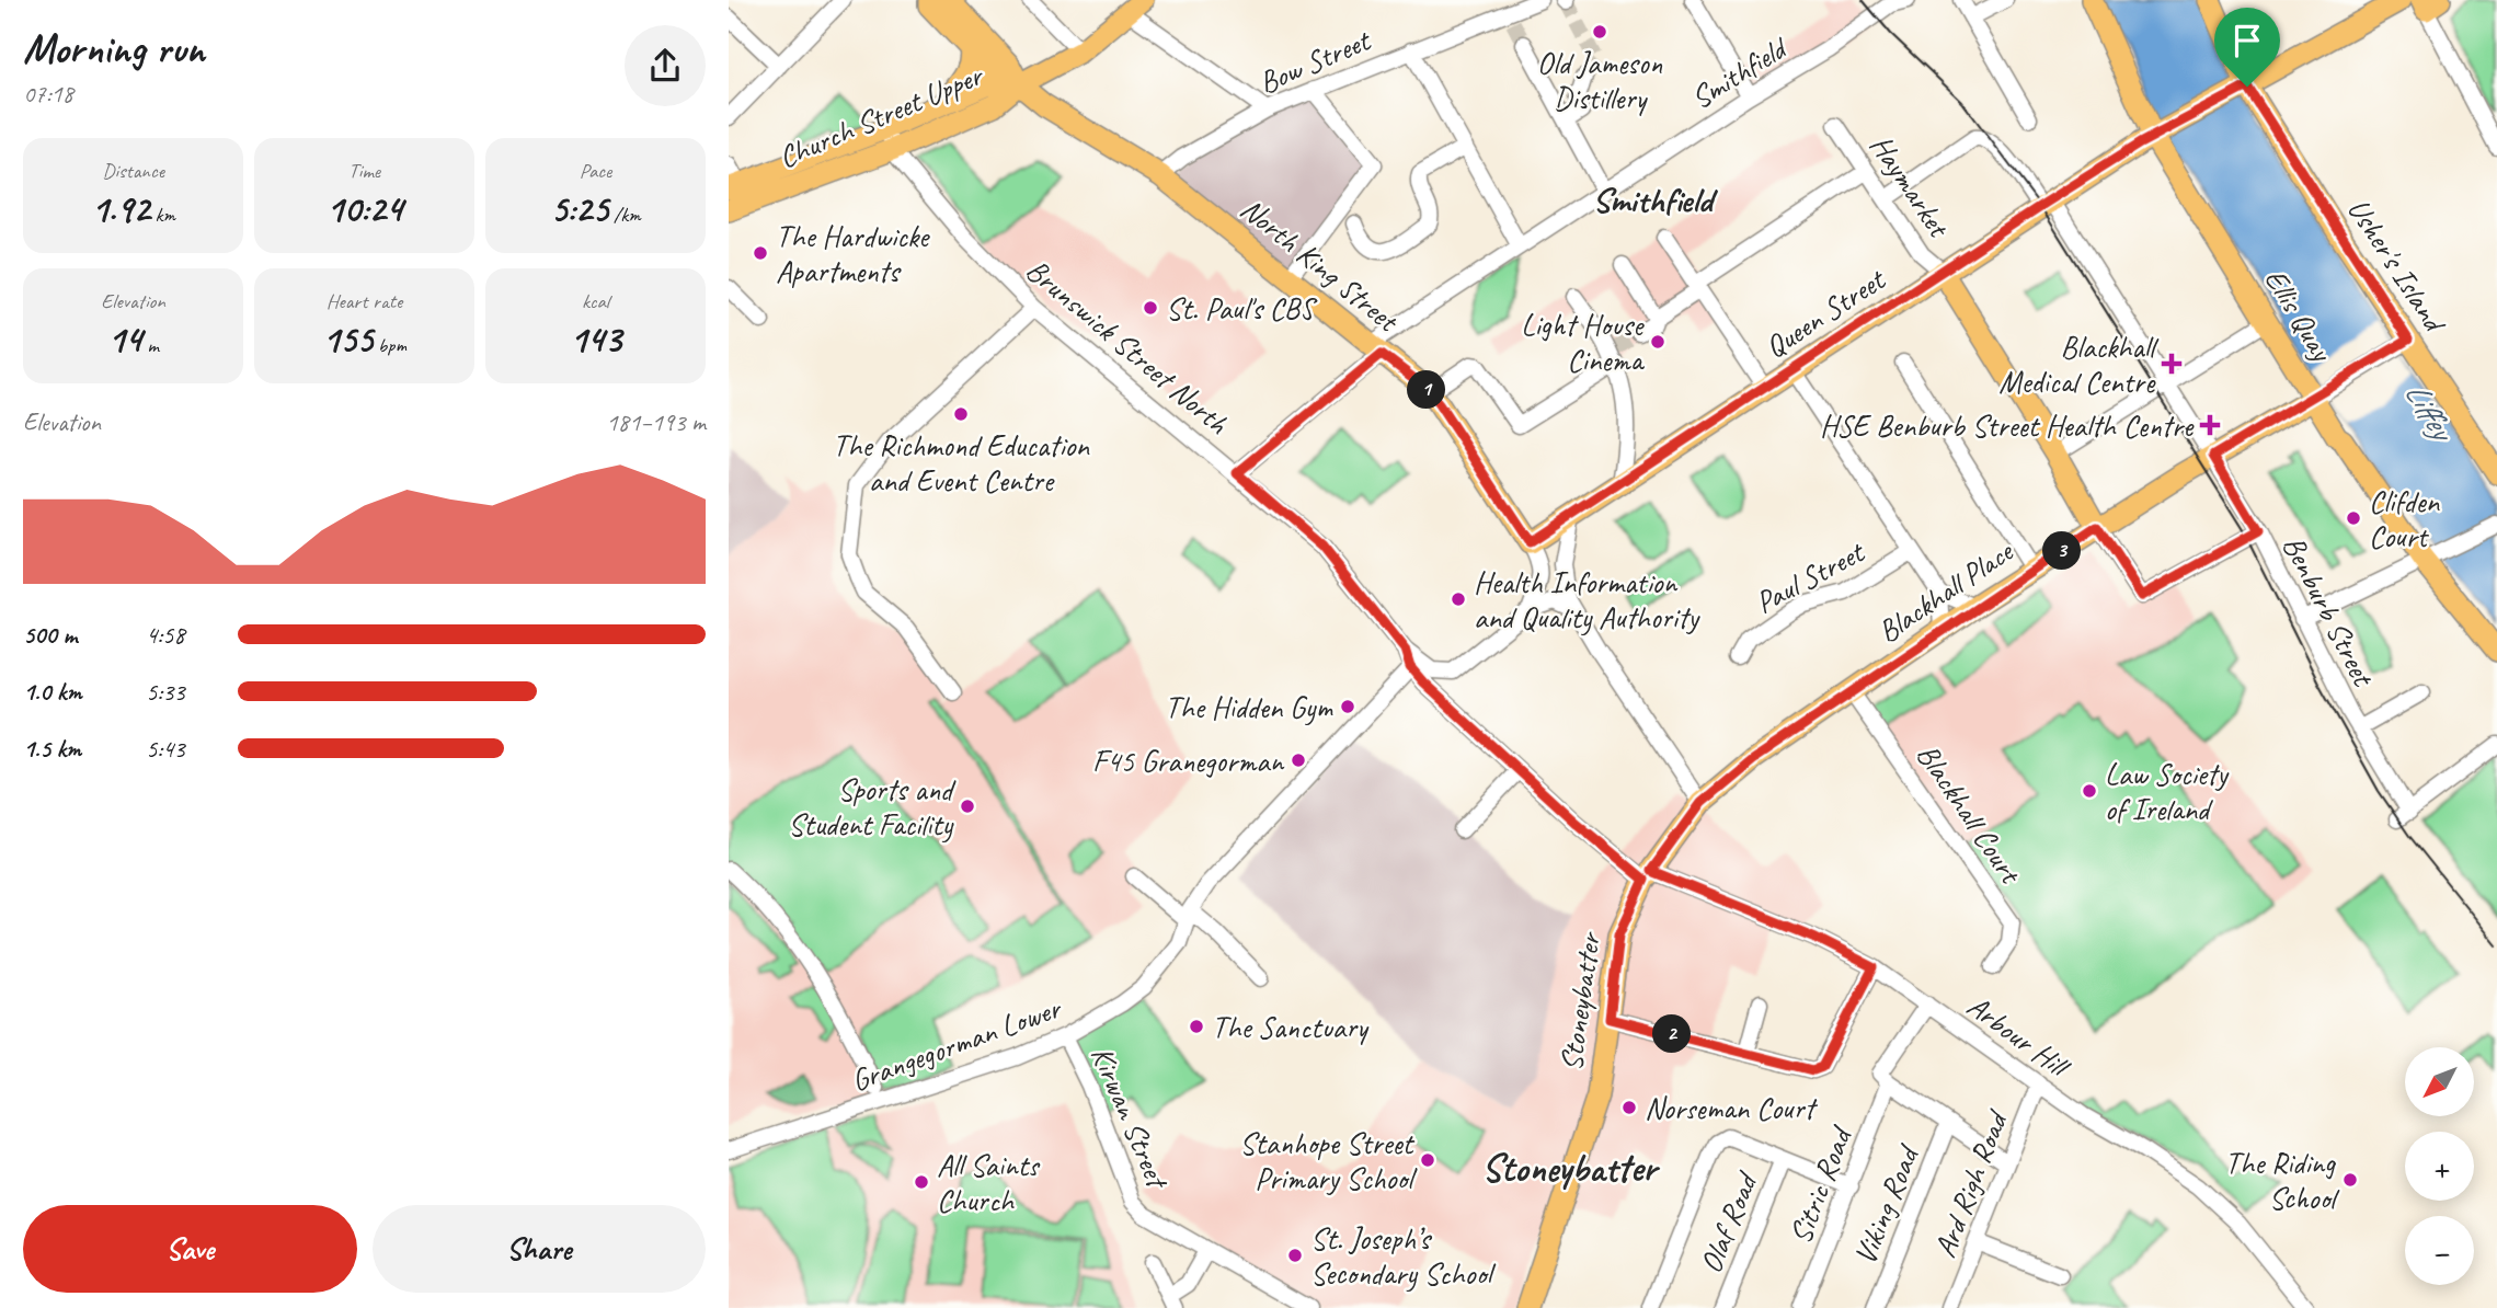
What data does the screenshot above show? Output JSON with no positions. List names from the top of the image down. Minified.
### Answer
{"streets":{"main road":["Church Street Upper","North King Street","Usher's Island","Queen Street","Ellis Quay","Blackhall Place","Stoneybatter"],"street":["Bow Street","Smithfield","Haymarket","Brunswick Street North","Paul Street","Benburb Street","Blackhall Court","Arbour Hill","Grangegorman Lower","Kirwan Street","Ard Righ Road","Sitric Road","Viking Road","Olaf Road"]},"crossings":[["Bow Street","North King Street"],["Smithfield","North King Street"],["Smithfield","Brunswick Street North"],["Church Street Upper","North King Street"],["Church Street Upper","Brunswick Street North"],["Haymarket","Queen Street"],["Haymarket","Benburb Street"],["North King Street","Queen Street"],["Usher's Island","Queen Street"],["Queen Street","Ellis Quay"],["Queen Street","Benburb Street"],["Ellis Quay","Blackhall Place"],["Brunswick Street North","Stoneybatter"],["Brunswick Street North","Arbour Hill"],["Brunswick Street North","Grangegorman Lower"],["Blackhall Place","Benburb Street"],["Blackhall Place","Blackhall Court"],["Blackhall Place","Stoneybatter"],["Stoneybatter","Arbour Hill"],["Arbour Hill","Ard Righ Road"],["Arbour Hill","Sitric Road"],["Grangegorman Lower","Kirwan Street"]],"districts":["Smithfield","Stoneybatter"],"water":["Liffey"],"places":{"other":["Old Jameson Distillery","The Hardwicke Apartments","St. Paul's CBS","Light House Cinema","The Richmond Education and Event Centre","Clifden Court","Health Information and Quality Authority","The Hidden Gym","F45 Granegorman","Law Society of Ireland","Sports and Student Facility","The Sanctuary","Norseman Court","Stanhope Street Primary School","The Riding School","All Saints Church","St. Joseph’s Secondary School"],"health":["Blackhall Medical Centre","HSE Benburb Street Health Centre"]},"north":"bottom left","page":{"heading":["Morning run","07:18"],"stats":[["Distance","1.92 km"],["Time","10:24"],["Pace","5:25 /km"],["Elevation","14 m"],["Heart rate","155 bpm"],["kcal","143"]],"pins":["1","3","2"],"chart":["Elevation","181–193 m"],"list":[{"name":"500 m","note":"4:58"},{"name":"1.0 km","note":"5:33"},{"name":"1.5 km","note":"5:43"}],"map_buttons":["+","−"],"buttons":["Save","Share"]}}
